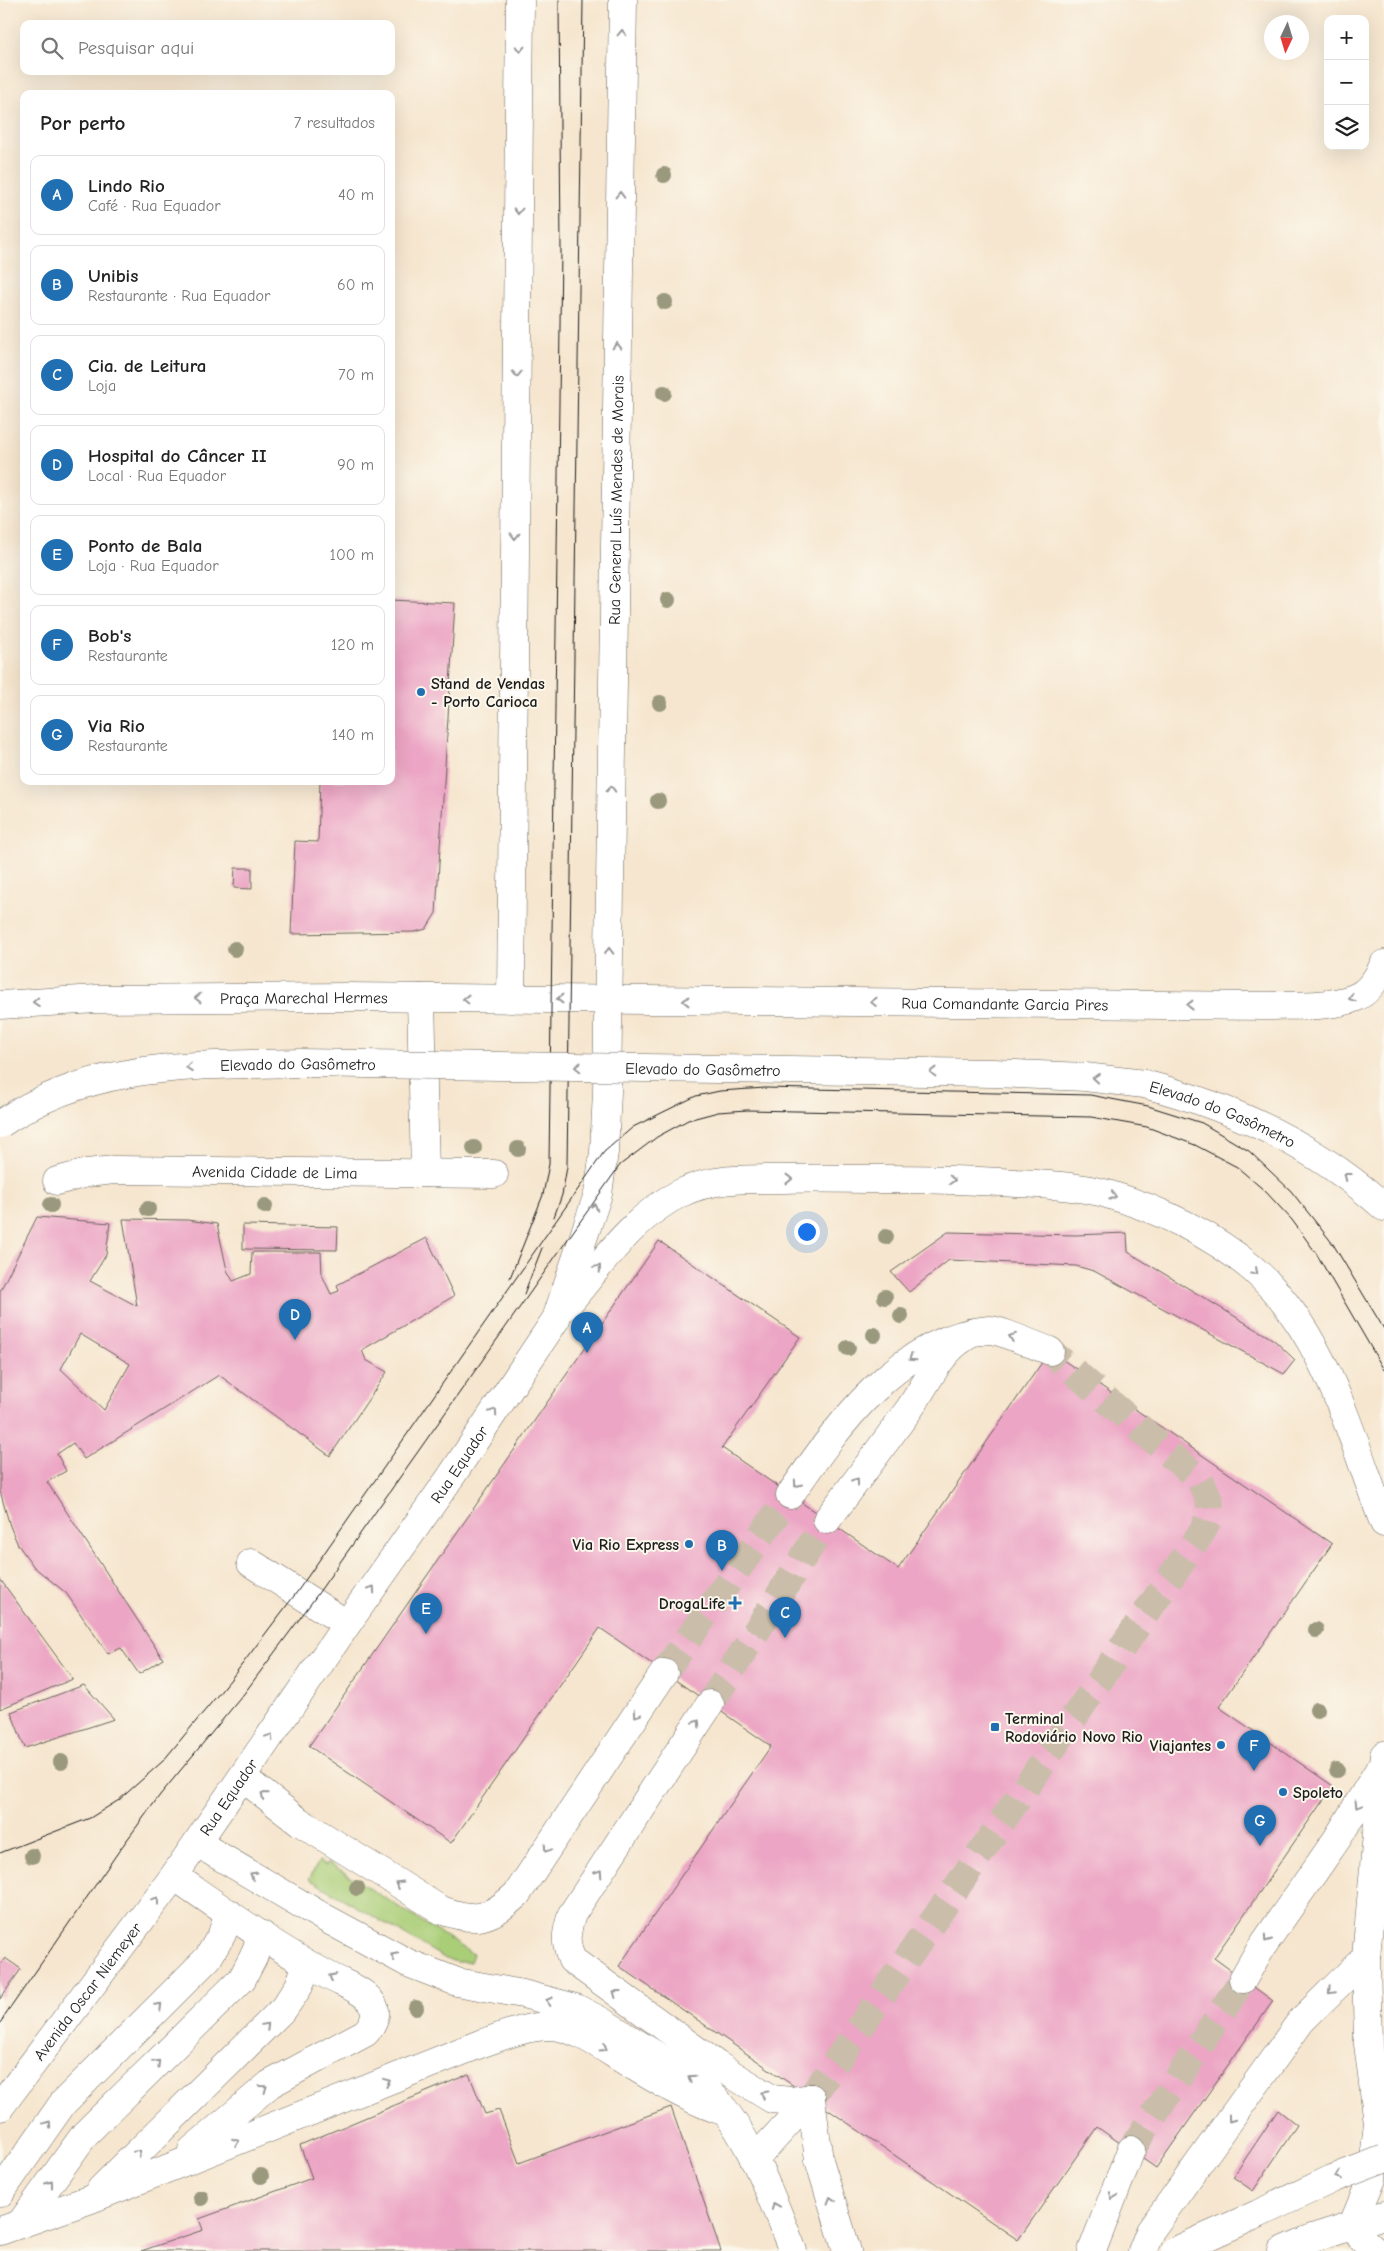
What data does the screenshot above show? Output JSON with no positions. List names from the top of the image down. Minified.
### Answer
{"streets":{"main road":["Rua General Luís Mendes de Morais","Praça Marechal Hermes","Rua Comandante Garcia Pires","Elevado do Gasômetro","Avenida Cidade de Lima","Rua Equador","Avenida Oscar Niemeyer"]},"crossings":[["Rua General Luís Mendes de Morais","Praça Marechal Hermes"],["Rua General Luís Mendes de Morais","Rua Comandante Garcia Pires"],["Rua General Luís Mendes de Morais","Rua Equador"],["Praça Marechal Hermes","Rua Comandante Garcia Pires"],["Praça Marechal Hermes","Rua Equador"],["Rua Comandante Garcia Pires","Rua Equador"],["Rua Equador","Avenida Oscar Niemeyer"]],"one_way":["Praça Marechal Hermes","Rua Comandante Garcia Pires","Elevado do Gasômetro","Rua Equador"],"places":{"other":["Stand de Vendas - Porto Carioca","Via Rio Express","Viajantes","Spoleto"],"health":["DrogaLife"],"transit":["Terminal Rodoviário Novo Rio"]},"north":"bottom","page":{"map_buttons":["+","−"],"search":"Pesquisar aqui","heading":["Por perto","7 resultados"],"list":[{"mark":"A","name":"Lindo Rio","note":"Café · Rua Equador","value":"40 m"},{"mark":"B","name":"Unibis","note":"Restaurante · Rua Equador","value":"60 m"},{"mark":"C","name":"Cia. de Leitura","note":"Loja","value":"70 m"},{"mark":"D","name":"Hospital do Câncer II","note":"Local · Rua Equador","value":"90 m"},{"mark":"E","name":"Ponto de Bala","note":"Loja · Rua Equador","value":"100 m"},{"mark":"F","name":"Bob's","note":"Restaurante","value":"120 m"},{"mark":"G","name":"Via Rio","note":"Restaurante","value":"140 m"}],"pins":["D","A","B","E","C","F","G"]}}
